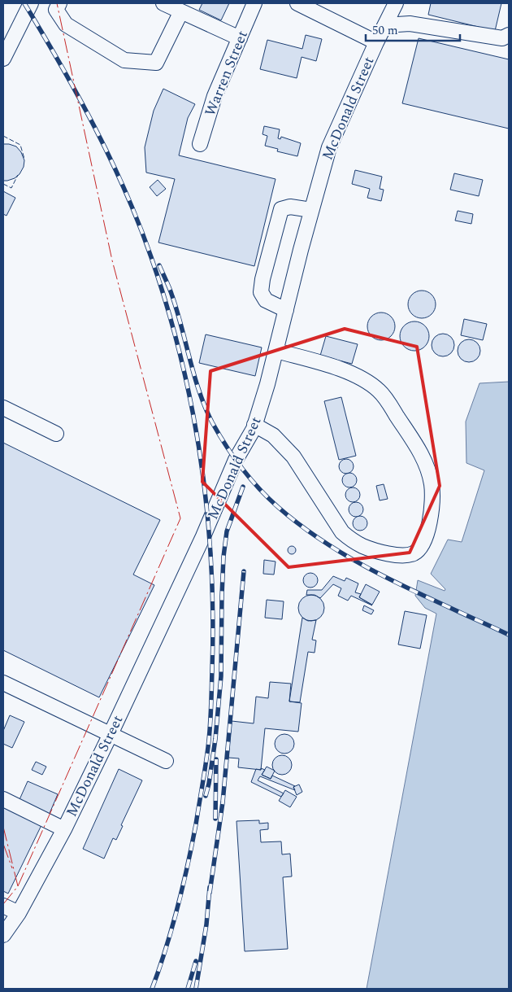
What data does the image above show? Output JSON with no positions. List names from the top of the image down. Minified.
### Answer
{"streets":{"street":["Warren Street","McDonald Street"]},"scale_bar":"50 m"}
